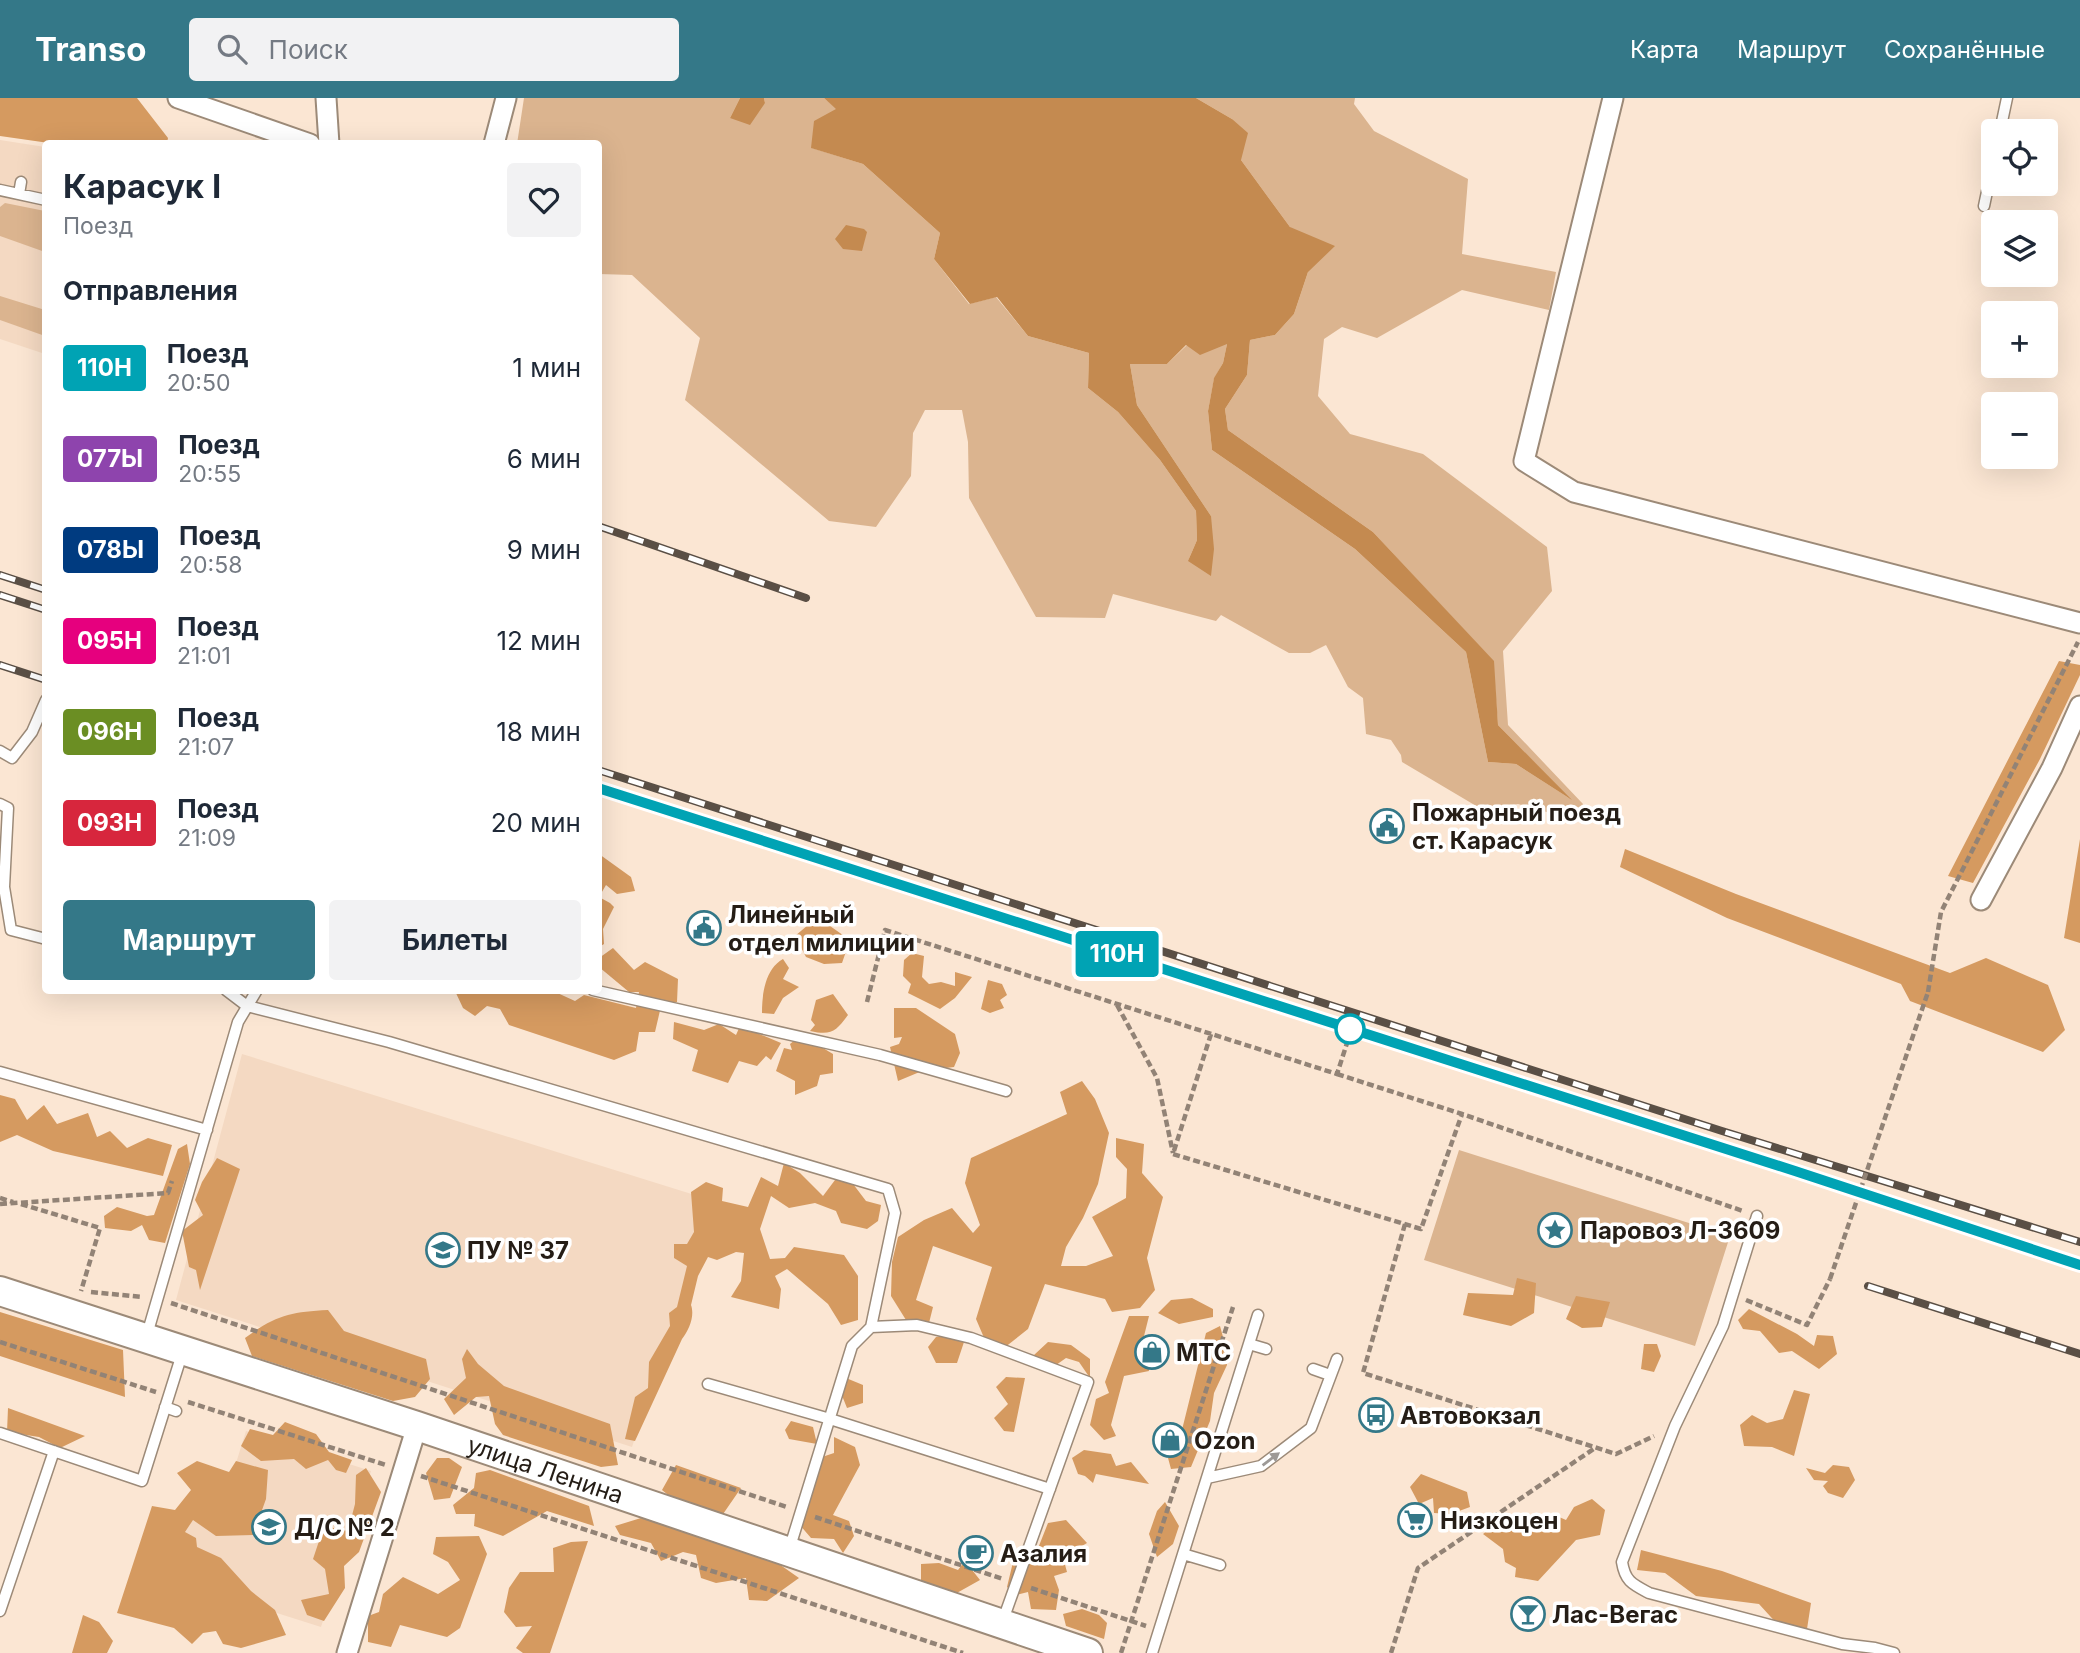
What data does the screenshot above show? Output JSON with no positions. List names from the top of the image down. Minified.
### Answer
{"streets":{"main road":["улица Ленина"]},"places":{"public building":["Пожарный поезд ст. Карасук","Линейный отдел милиции"],"place":["Паровоз Л-3609"],"school or university":["ПУ № 37","Д/С № 2"],"shop":["МТС","Ozon"],"bus stop":["Автовокзал"],"supermarket":["Низкоцен"],"cafe":["Азалия"],"bar":["Лас-Вегас"]},"page":{"header":"Transo","search":"Поиск","nav":["Карта","Маршрут","Сохранённые"],"on_map":"110Н","map_buttons":["+","−"],"heading":[["Карасук I","Поезд"],"Отправления"],"list":[{"mark":"110Н","name":"Поезд","note":"20:50","value":"1 мин"},{"mark":"077Ы","name":"Поезд","note":"20:55","value":"6 мин"},{"mark":"078Ы","name":"Поезд","note":"20:58","value":"9 мин"},{"mark":"095Н","name":"Поезд","note":"21:01","value":"12 мин"},{"mark":"096Н","name":"Поезд","note":"21:07","value":"18 мин"},{"mark":"093Н","name":"Поезд","note":"21:09","value":"20 мин"}],"buttons":["Маршрут","Билеты"]}}
